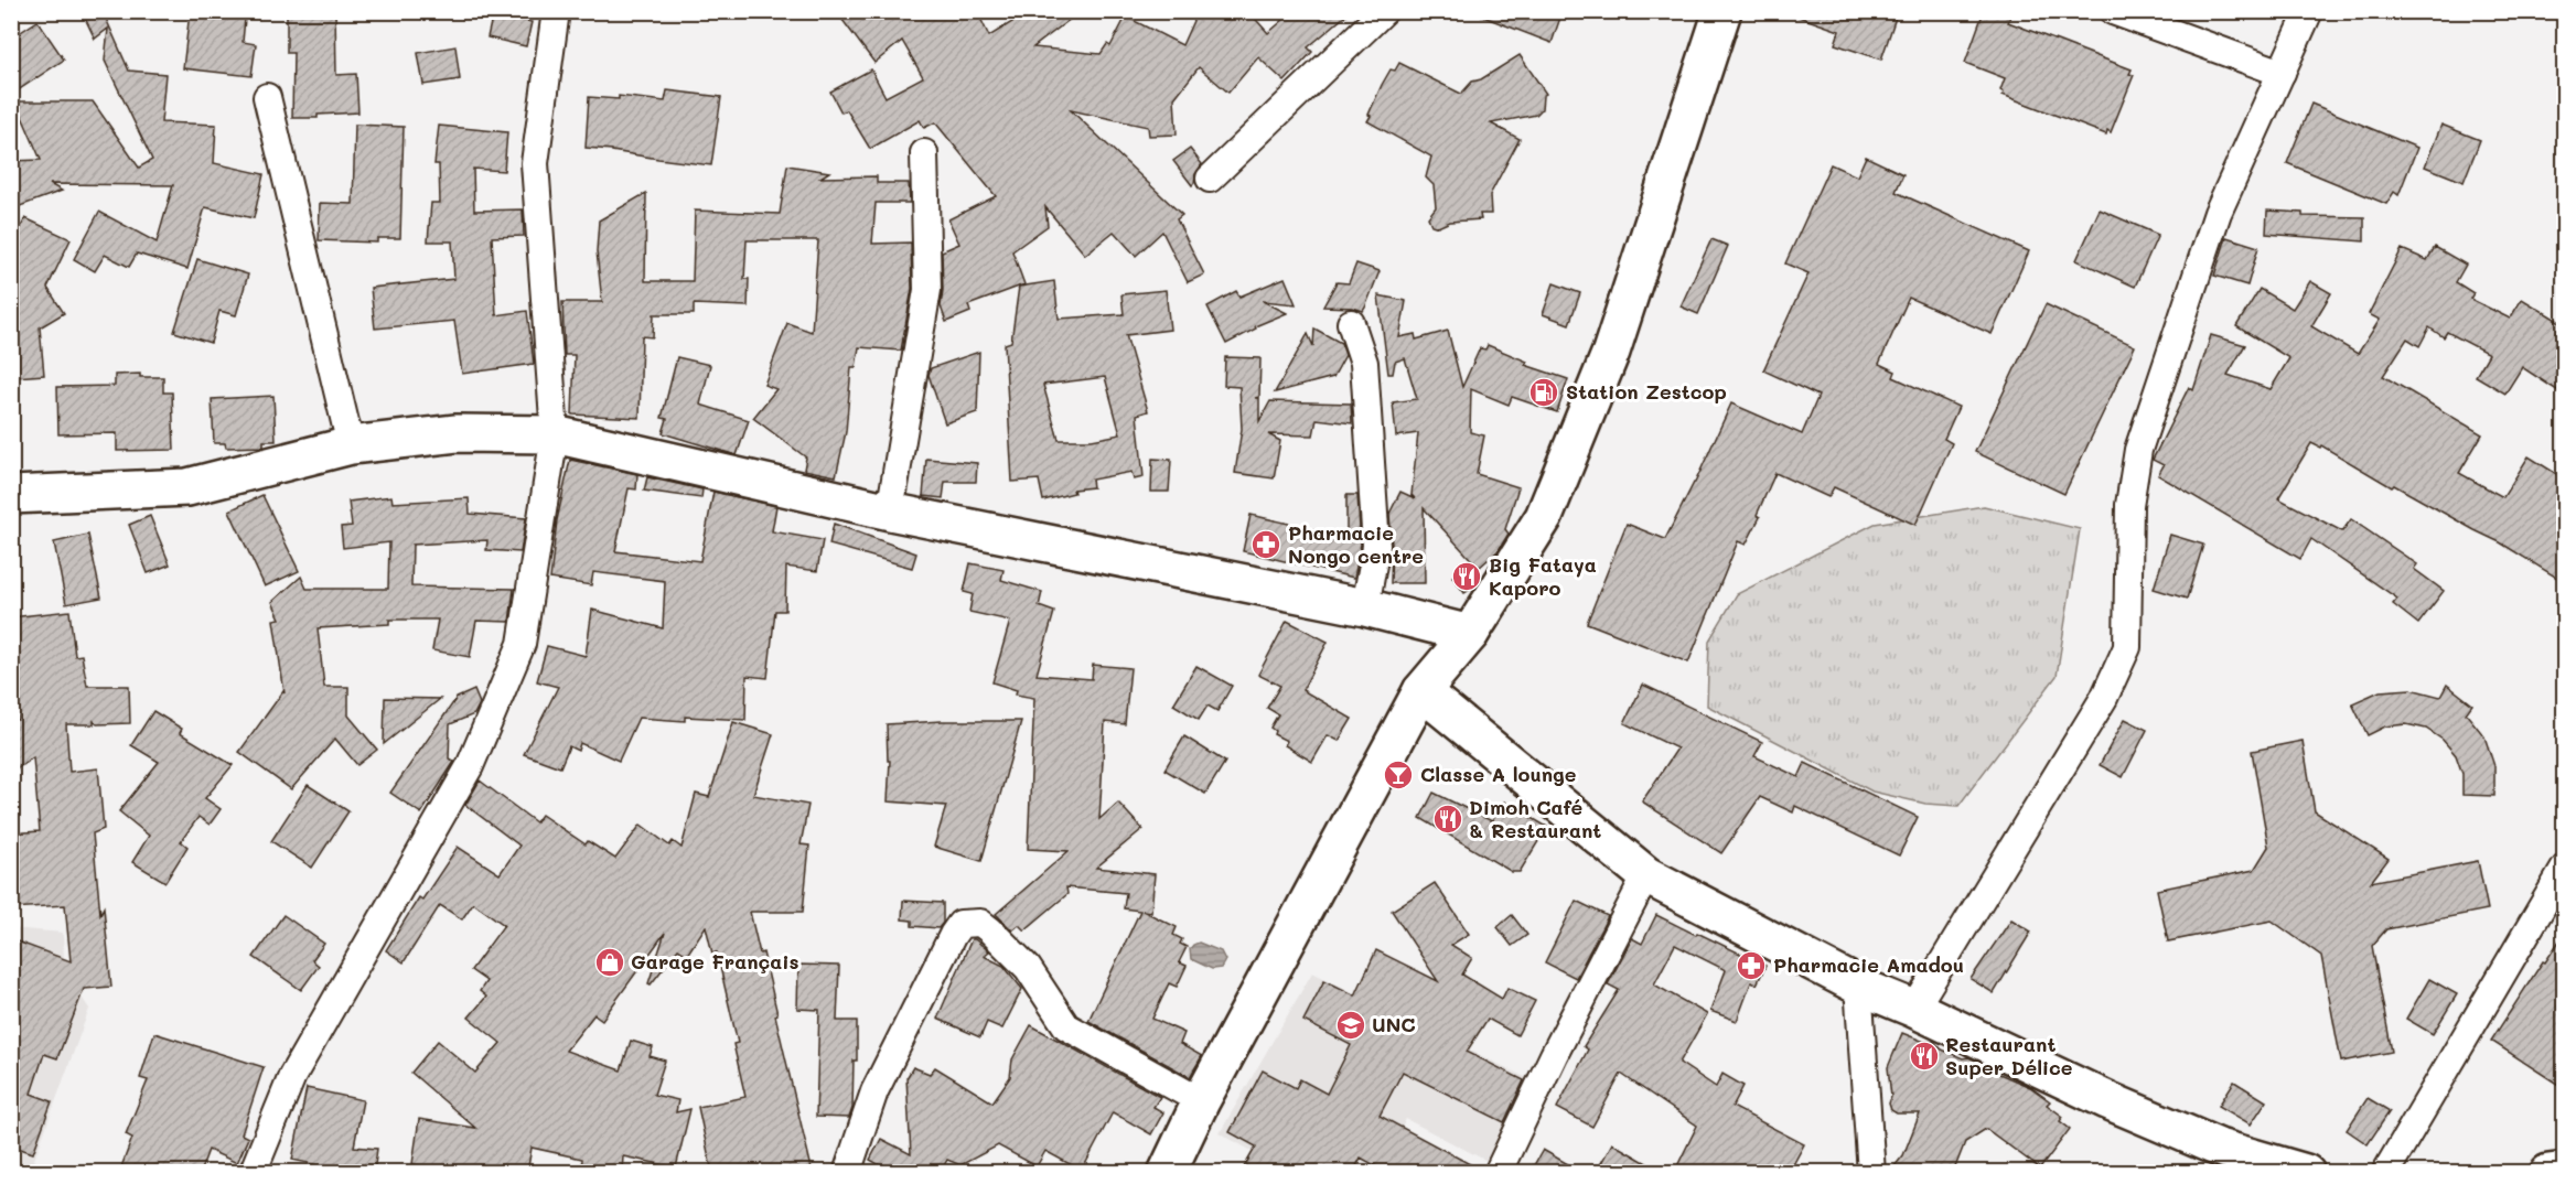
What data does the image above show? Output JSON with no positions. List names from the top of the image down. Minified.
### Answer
{"places":{"fuel station":["Station Zestcop"],"pharmacy":["Pharmacie Nongo centre","Pharmacie Amadou"],"restaurant":["Big Fataya Kaporo","Dimoh Café & Restaurant","Restaurant Super Délice"],"bar":["Classe A lounge"],"shop":["Garage Français"],"school or university":["UNC"]}}
